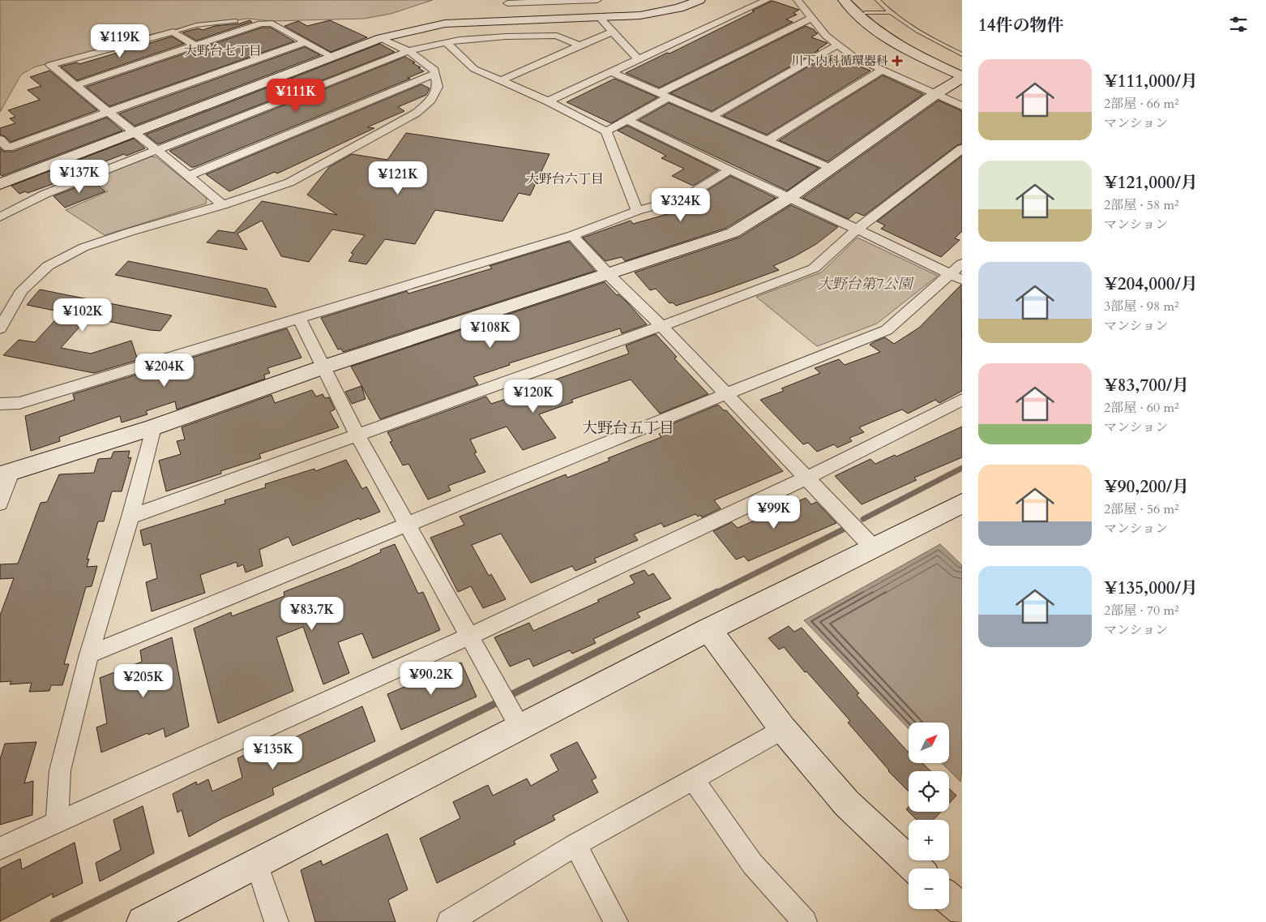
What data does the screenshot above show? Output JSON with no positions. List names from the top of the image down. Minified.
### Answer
{"districts":["大野台七丁目","大野台六丁目","大野台五丁目"],"parks":["大野台第7公園"],"places":{"health":["川下内科循環器科"]},"north":"top right","page":{"heading":"14件の物件","price":["¥119K","¥111K","¥137K","¥121K","¥324K","¥102K","¥108K","¥204K","¥120K","¥99K","¥83.7K","¥90.2K","¥205K","¥135K"],"list":[{"name":"¥111,000/月","note":"2部屋 · 66 m² · マンション"},{"name":"¥121,000/月","note":"2部屋 · 58 m² · マンション"},{"name":"¥204,000/月","note":"3部屋 · 98 m² · マンション"},{"name":"¥83,700/月","note":"2部屋 · 60 m² · マンション"},{"name":"¥90,200/月","note":"2部屋 · 56 m² · マンション"},{"name":"¥135,000/月","note":"2部屋 · 70 m² · マンション"}],"map_buttons":["+","−"]}}
